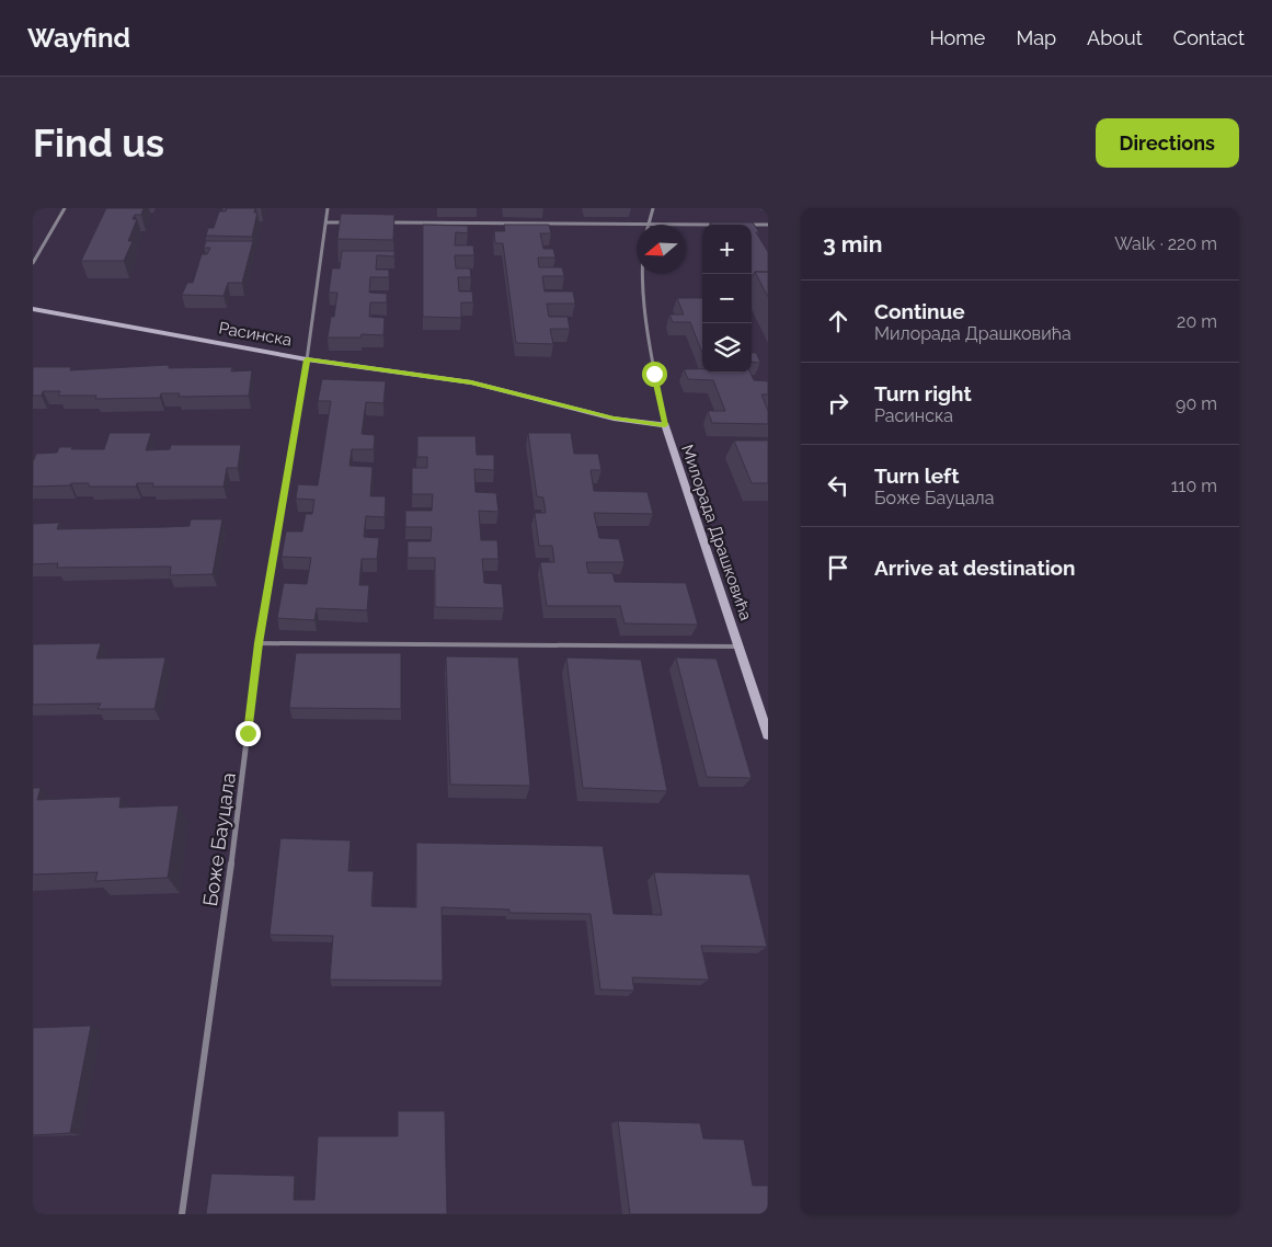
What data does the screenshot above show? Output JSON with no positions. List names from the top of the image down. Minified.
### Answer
{"streets":{"street":["Расинска","Милорада Драшковића","Боже Бауцала"]},"crossings":[["Расинска","Милорада Драшковића"],["Расинска","Боже Бауцала"]],"north":"left","page":{"header":"Wayfind","nav":["Home","Map","About","Contact"],"buttons":"Directions","title":"Find us","heading":["3 min","Walk · 220 m"],"map_buttons":["+","−"],"list":[["Continue","Милорада Драшковића","20 m"],["Turn right","Расинска","90 m"],["Turn left","Боже Бауцала","110 m"],"Arrive at destination"]}}
